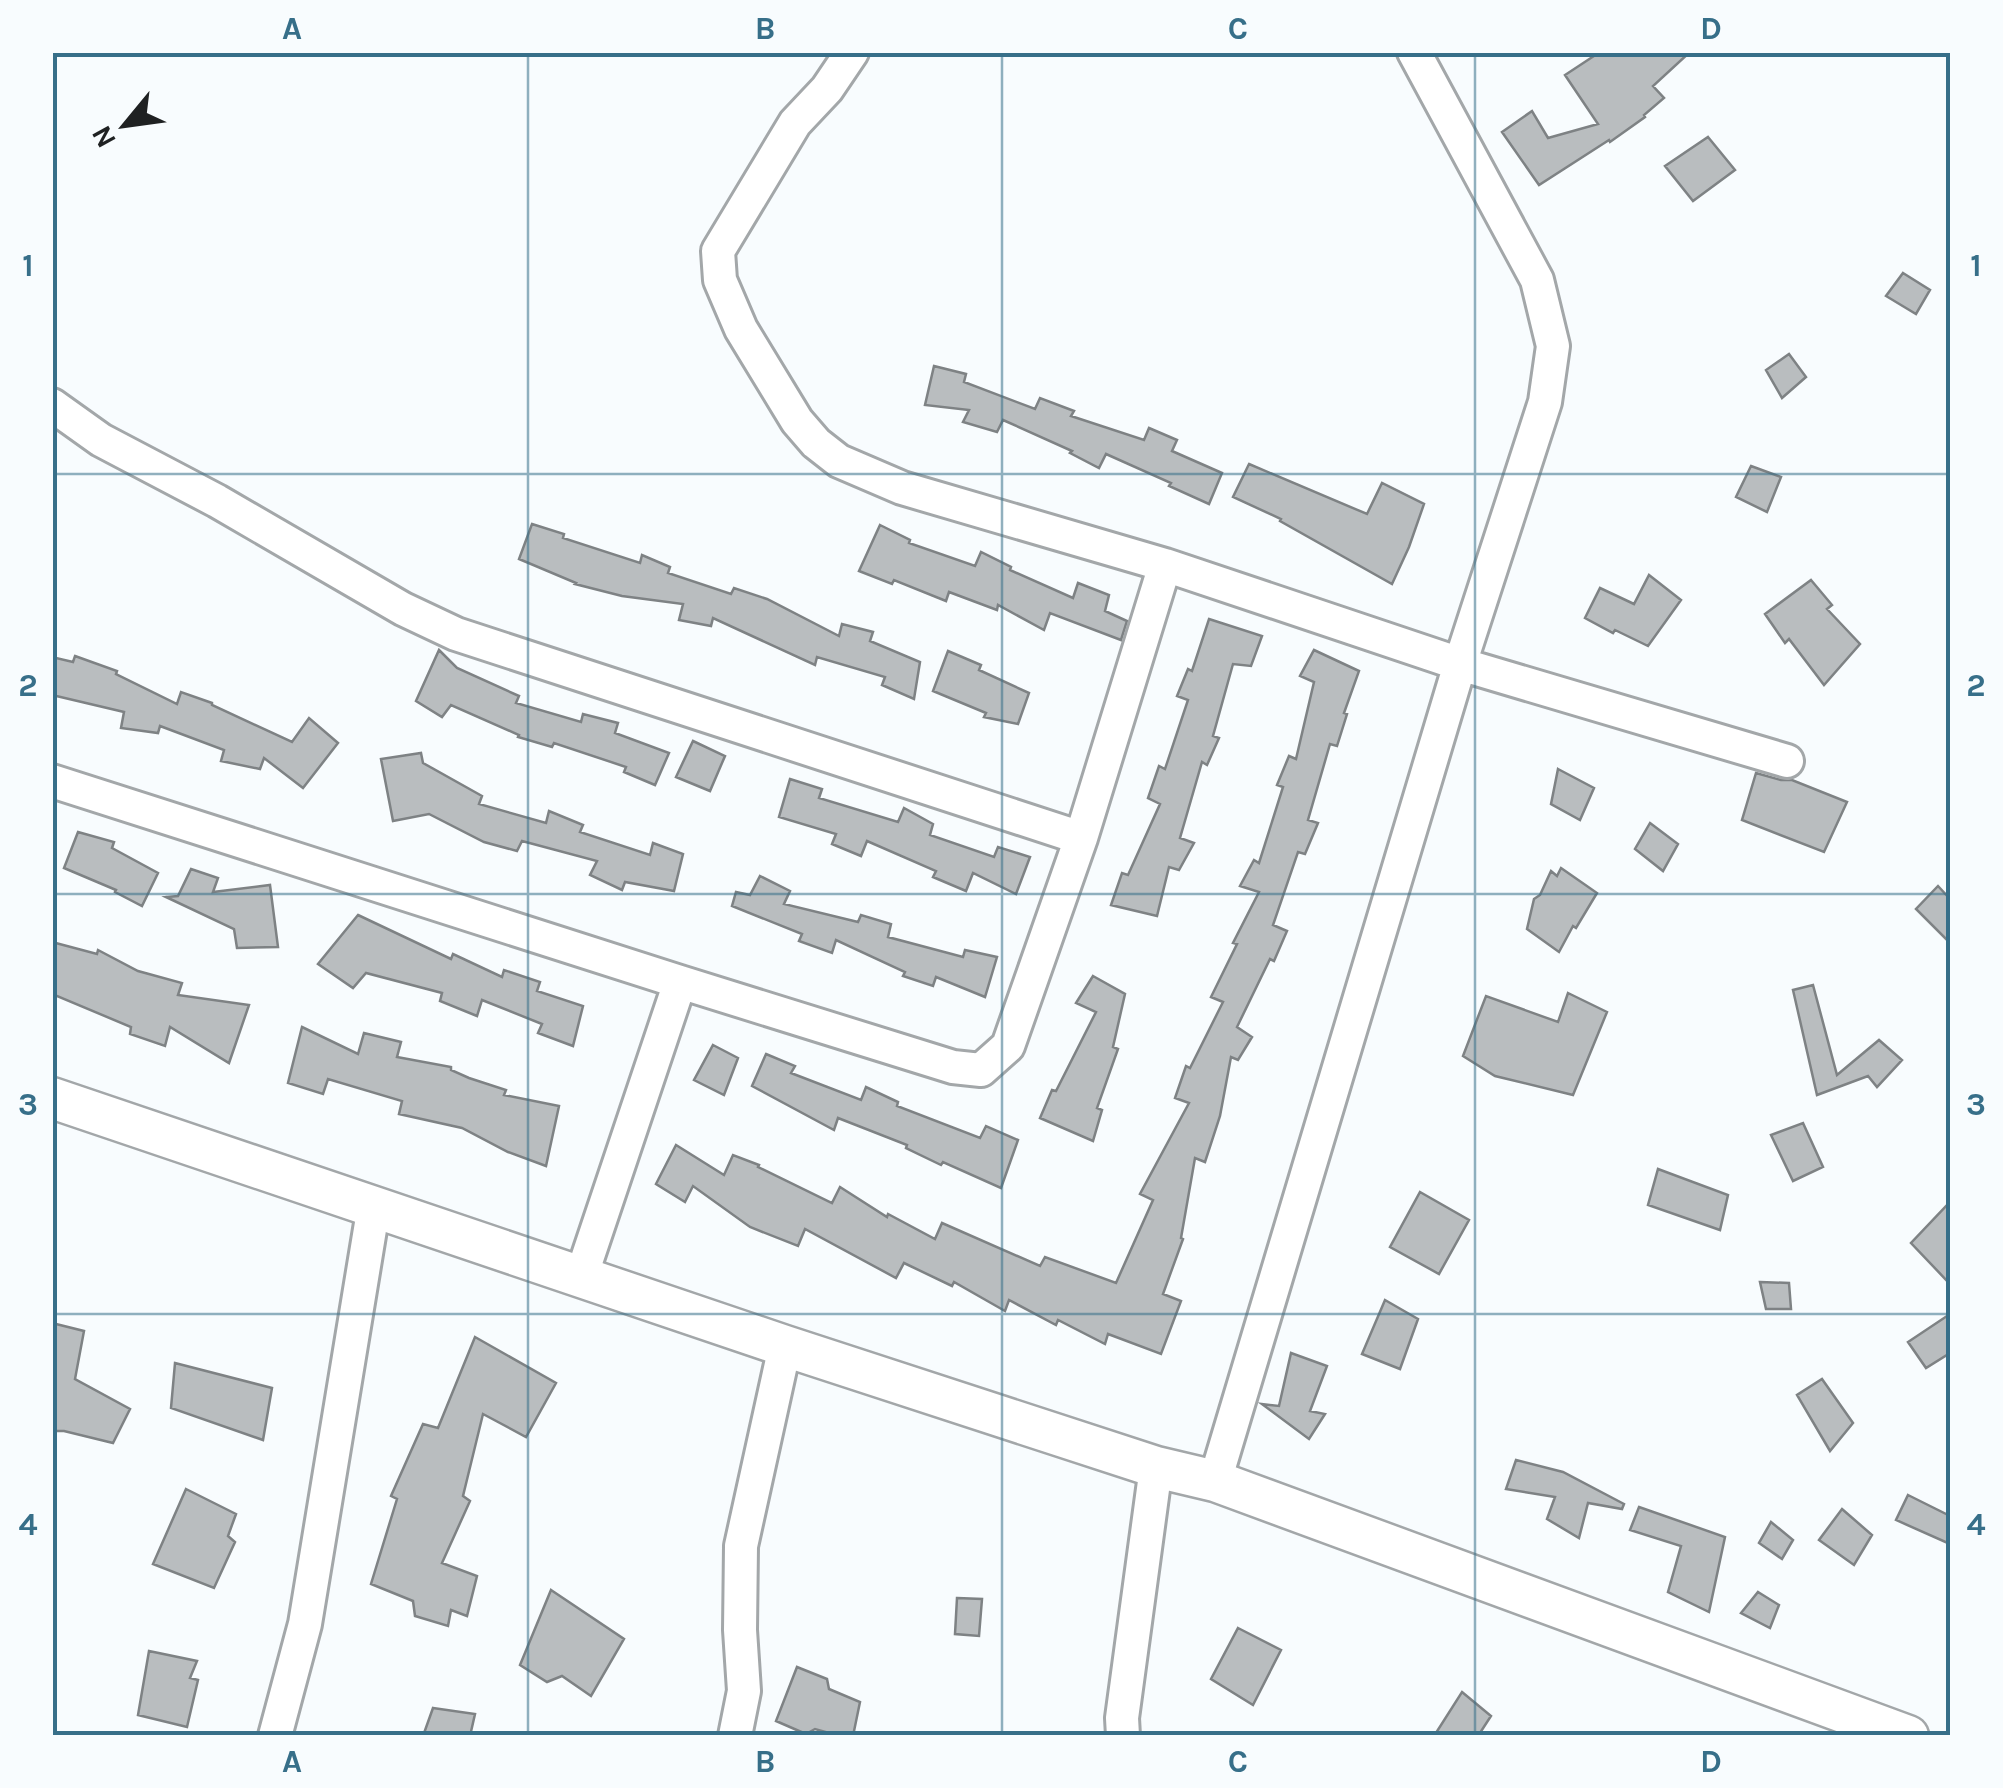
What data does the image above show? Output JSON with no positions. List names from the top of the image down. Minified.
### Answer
{"north":"bottom left","grid":{"columns":["A","B","C","D"],"rows":["1","2","3","4"]}}
